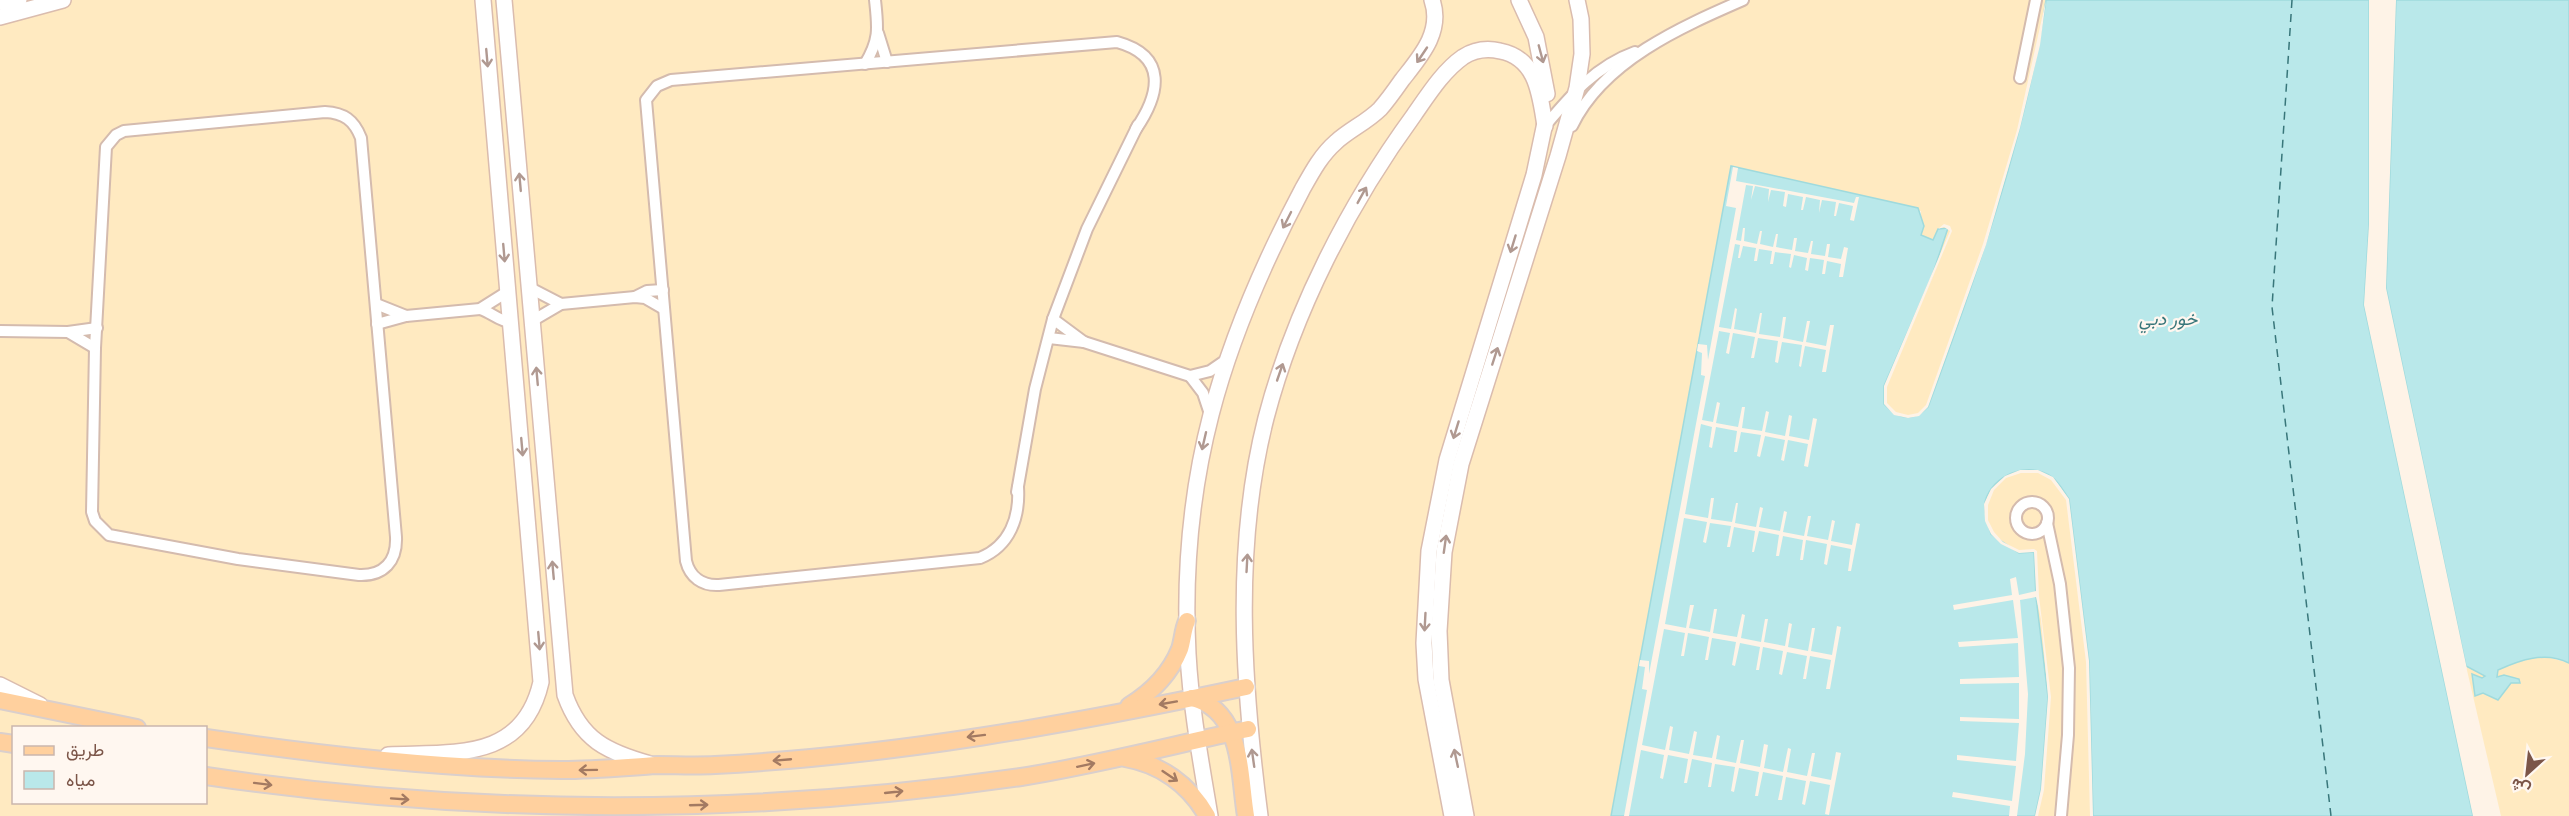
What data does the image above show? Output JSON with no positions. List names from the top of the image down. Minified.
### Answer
{"water":["خور دبي"],"legend":["طريق","مياه"],"north":"bottom left"}
